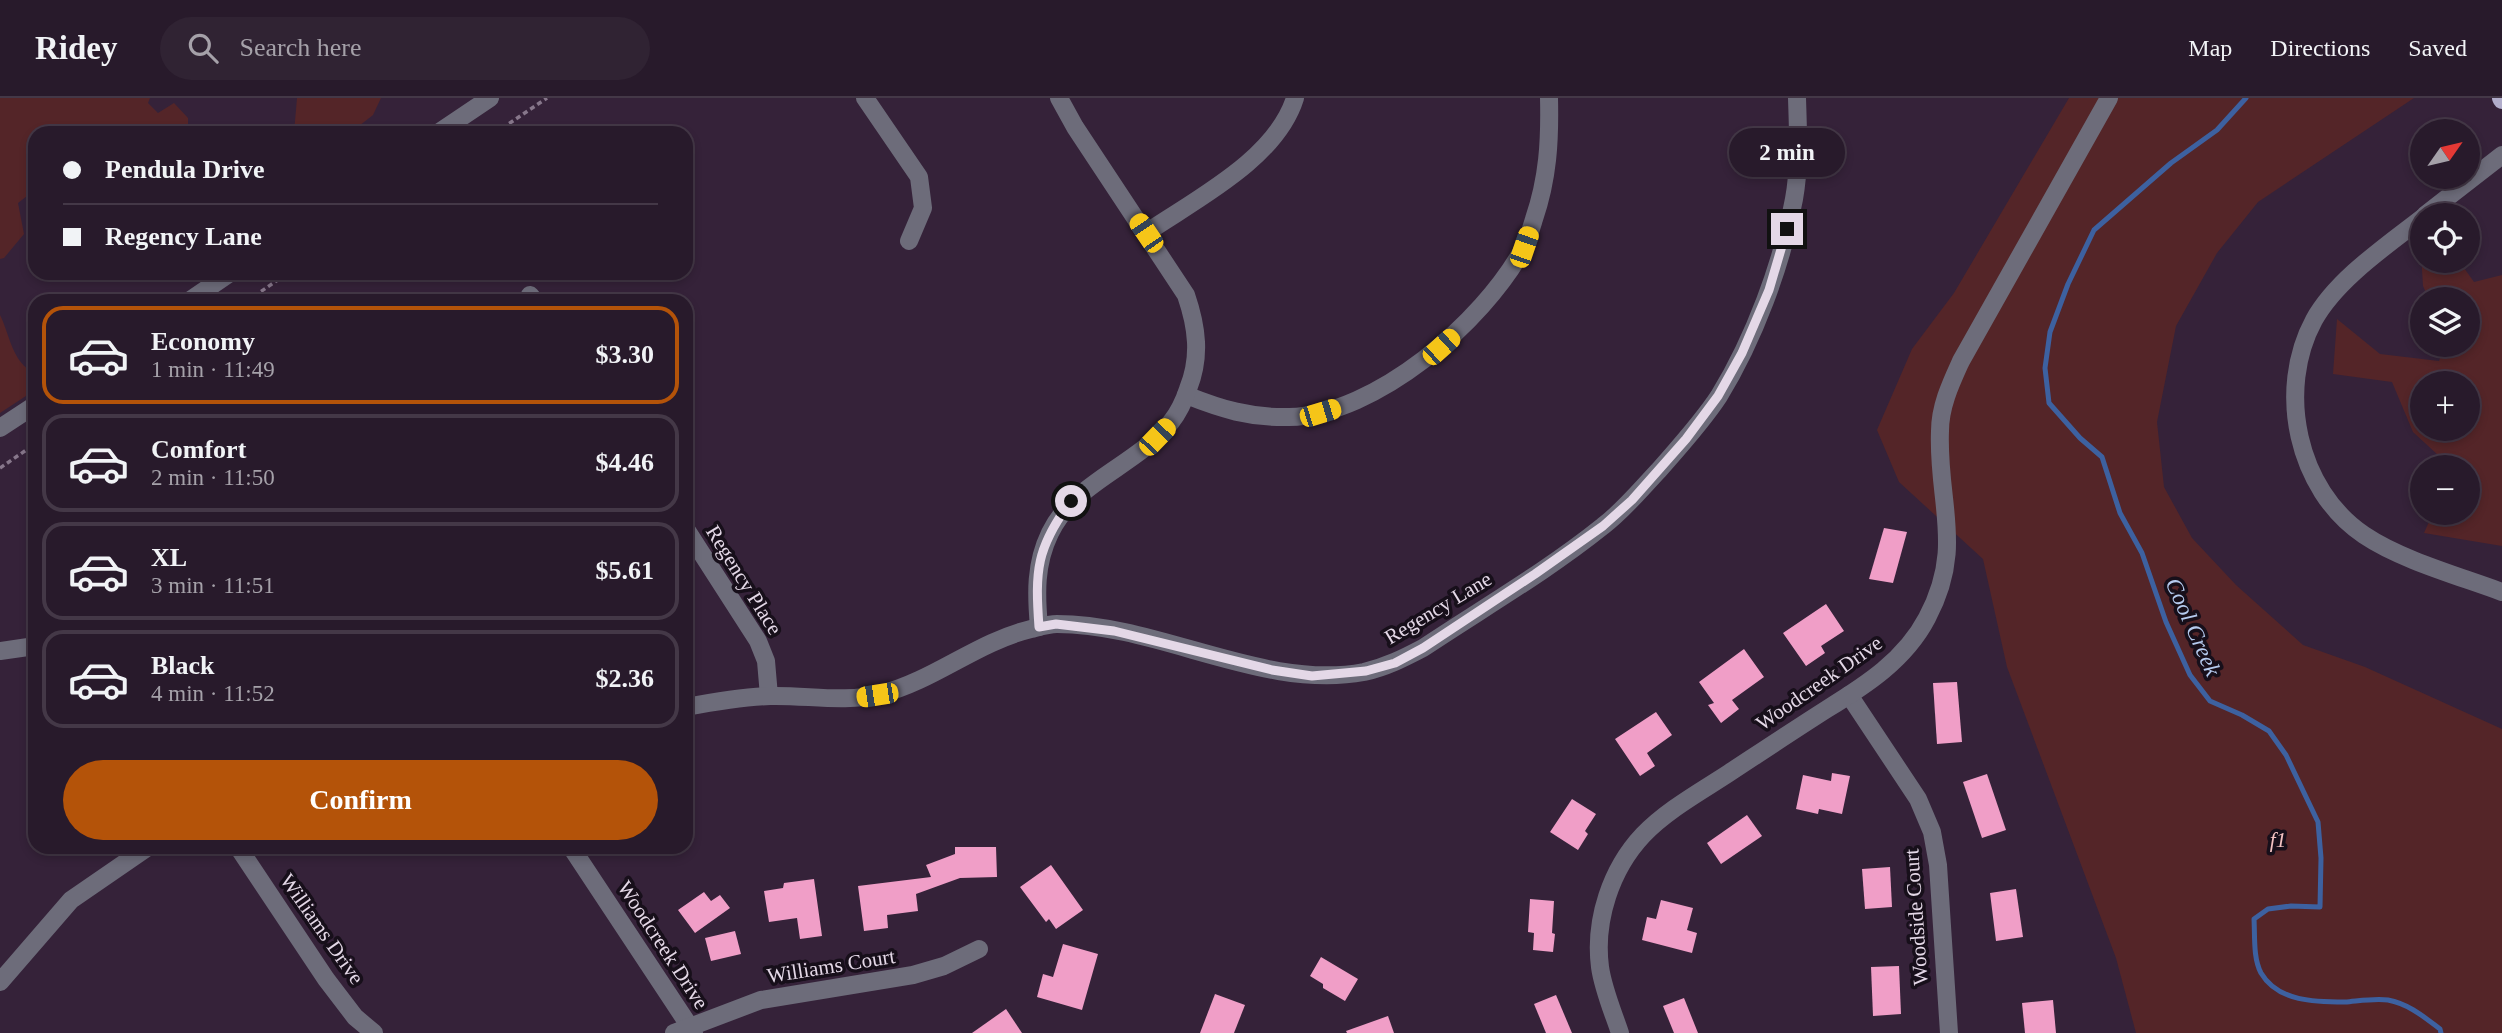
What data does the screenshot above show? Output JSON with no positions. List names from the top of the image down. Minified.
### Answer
{"streets":{"street":["Regency Place","Regency Lane","Woodcreek Drive","Woodside Court","Williams Drive","Williams Court"]},"crossings":[["Regency Place","Regency Lane"],["Woodcreek Drive","Woodside Court"],["Woodcreek Drive","Williams Court"]],"water":["Cool Creek"],"parks":["f1"],"north":"top right","page":{"header":"Ridey","search":"Search here","nav":["Map","Directions","Saved"],"map_buttons":["+","−"],"banner":["Pendula Drive","Regency Lane"],"bubble":"2 min","list":[{"name":"Economy","note":"1 min · 11:49","value":"$3.30"},{"name":"Comfort","note":"2 min · 11:50","value":"$4.46"},{"name":"XL","note":"3 min · 11:51","value":"$5.61"},{"name":"Black","note":"4 min · 11:52","value":"$2.36"}],"buttons":"Confirm"}}
